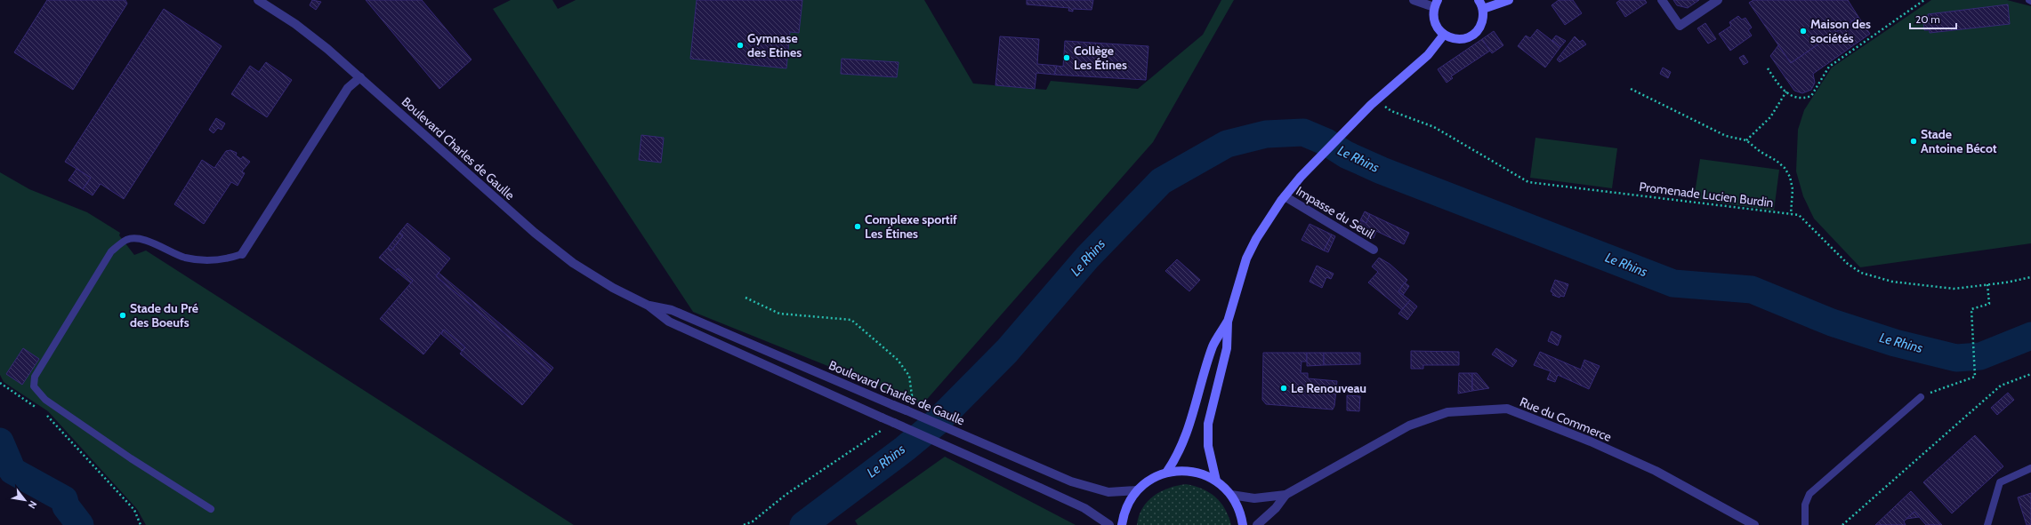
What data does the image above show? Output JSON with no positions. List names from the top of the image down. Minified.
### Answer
{"streets":{"street":["Boulevard Charles de Gaulle","Impasse du Seuil","Rue du Commerce"],"path":["Promenade Lucien Burdin"]},"water":["Le Rhins"],"places":["Maison des sociétés","Gymnase des Etines","Collège Les Étines","Stade Antoine Bécot","Complexe sportif Les Étines","Stade du Pré des Boeufs","Le Renouveau"],"scale_bar":"20 m","north":"bottom right"}
